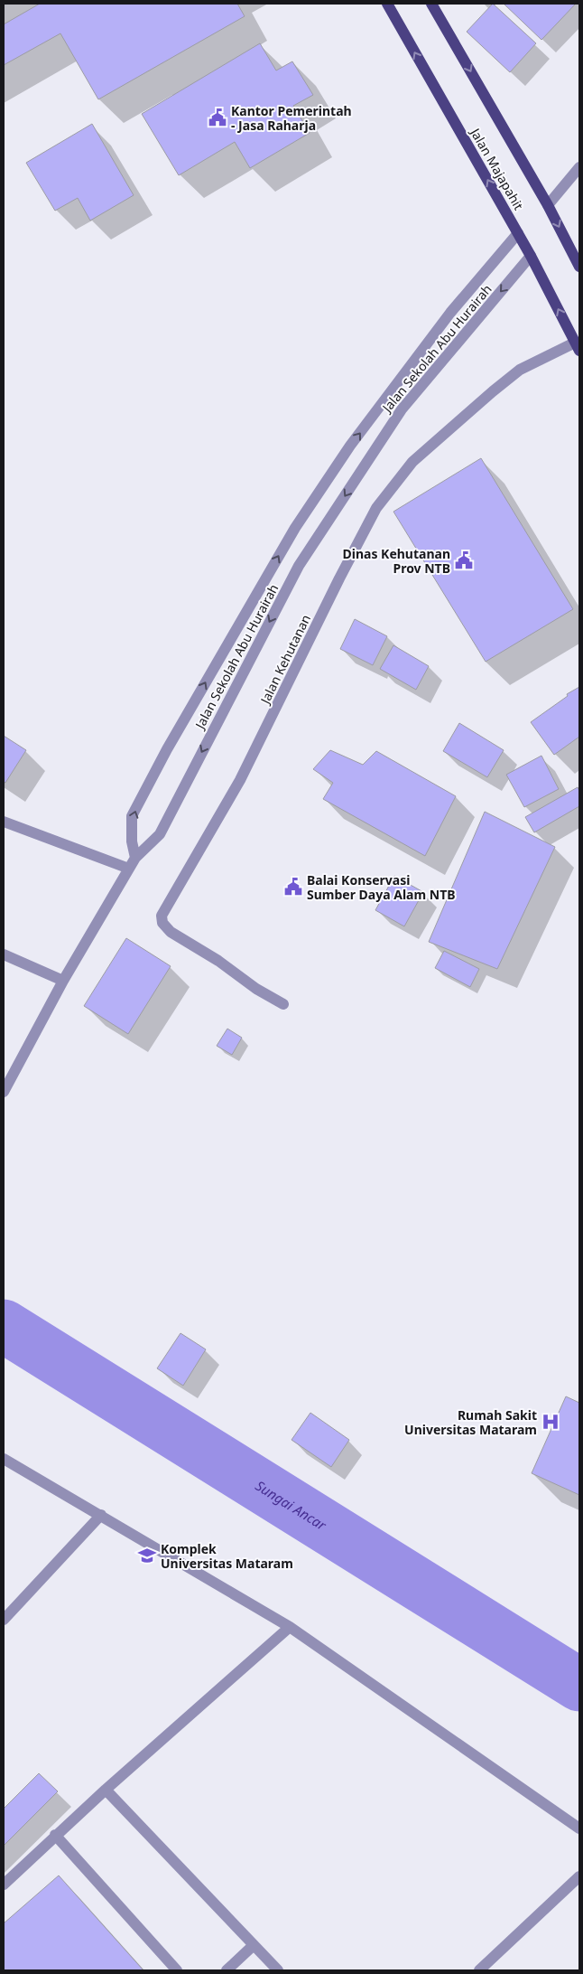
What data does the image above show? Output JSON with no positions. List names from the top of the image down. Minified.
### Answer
{"streets":{"main road":["Jalan Majapahit"],"street":["Jalan Sekolah Abu Hurairah","Jalan Kehutanan"]},"crossings":[["Jalan Majapahit","Jalan Sekolah Abu Hurairah"],["Jalan Majapahit","Jalan Kehutanan"]],"water":["Sungai Ancar"],"places":{"public building":["Kantor Pemerintah - Jasa Raharja","Dinas Kehutanan Prov NTB","Balai Konservasi Sumber Daya Alam NTB"],"hospital":["Rumah Sakit Universitas Mataram"],"school or university":["Komplek Universitas Mataram"]}}
